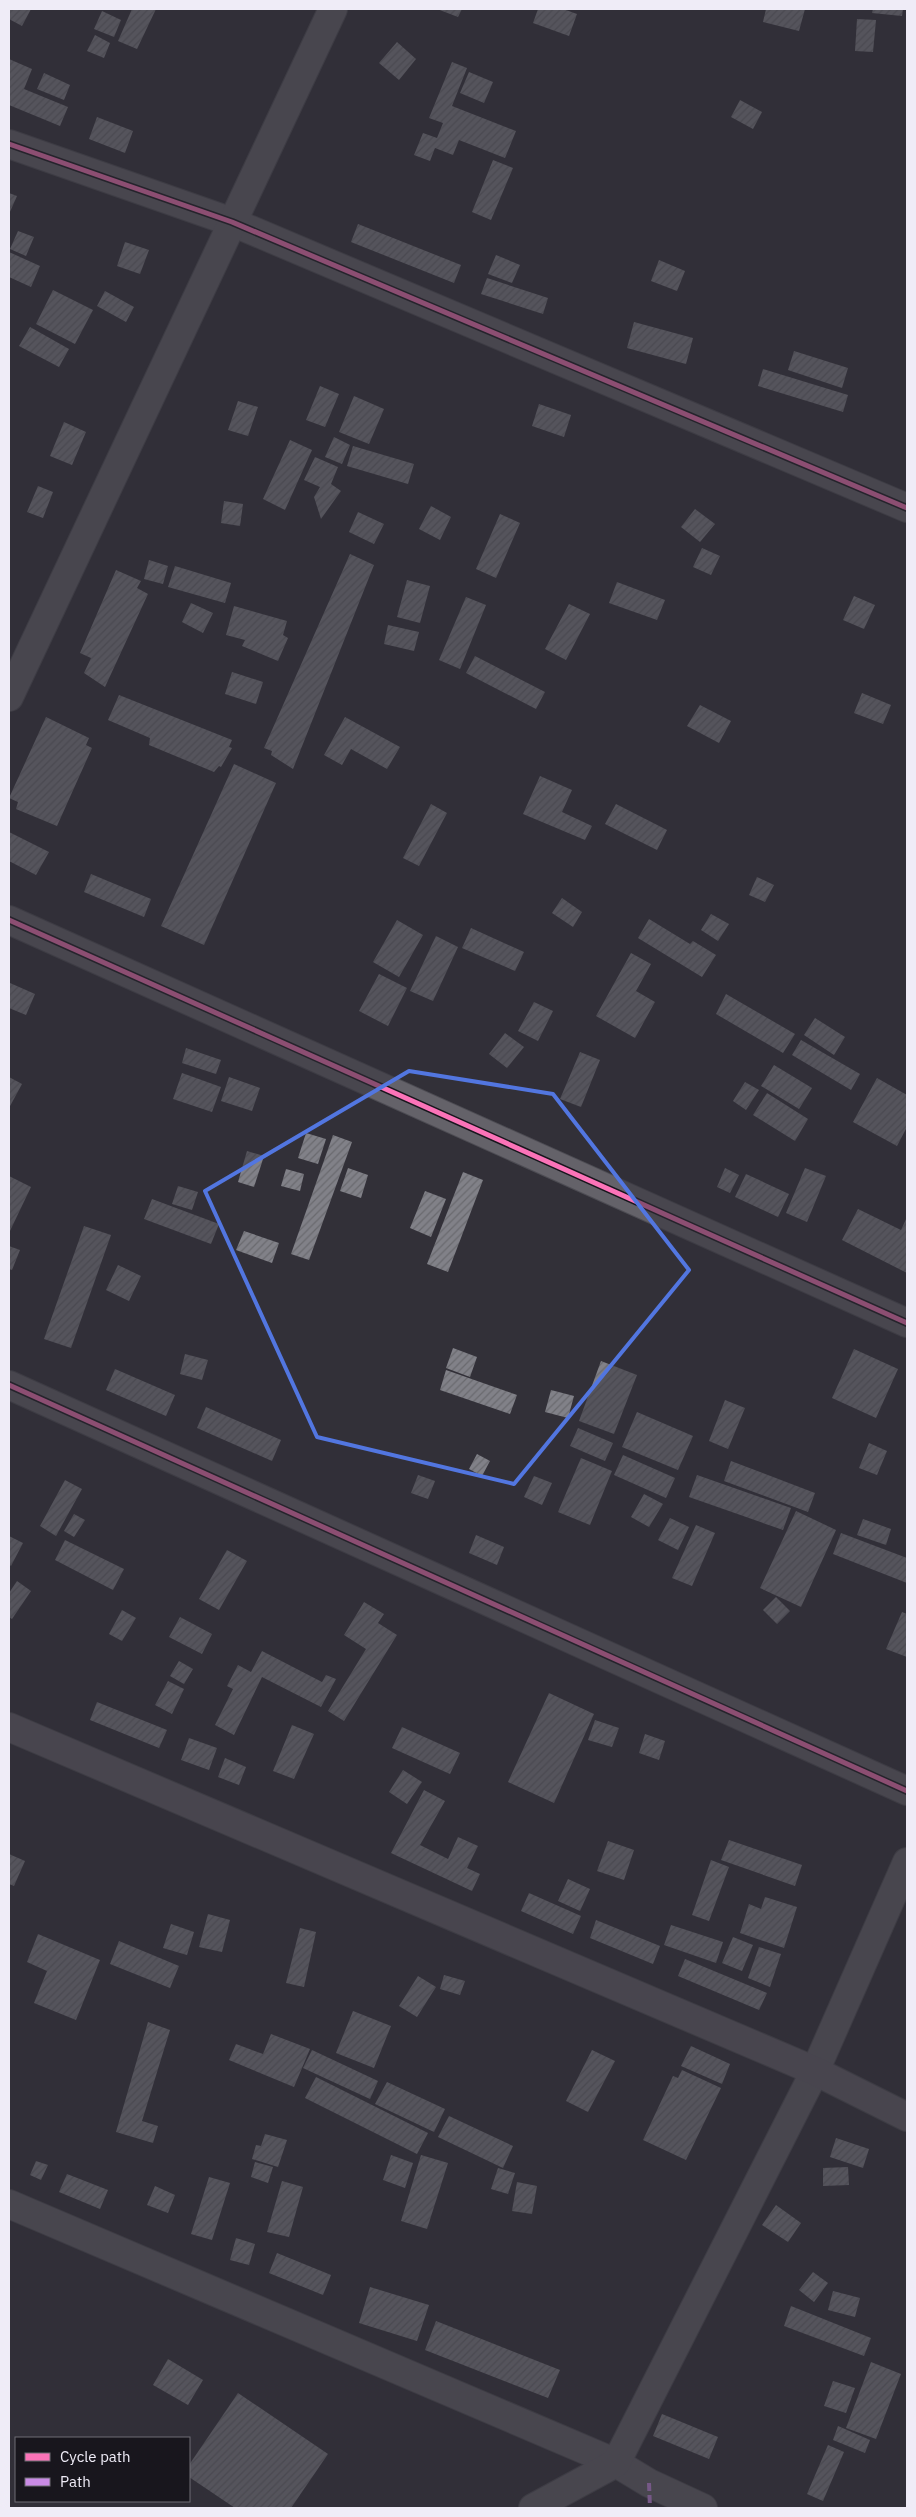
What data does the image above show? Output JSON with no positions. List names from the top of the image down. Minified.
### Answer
{"legend":["Cycle path","Path"]}
